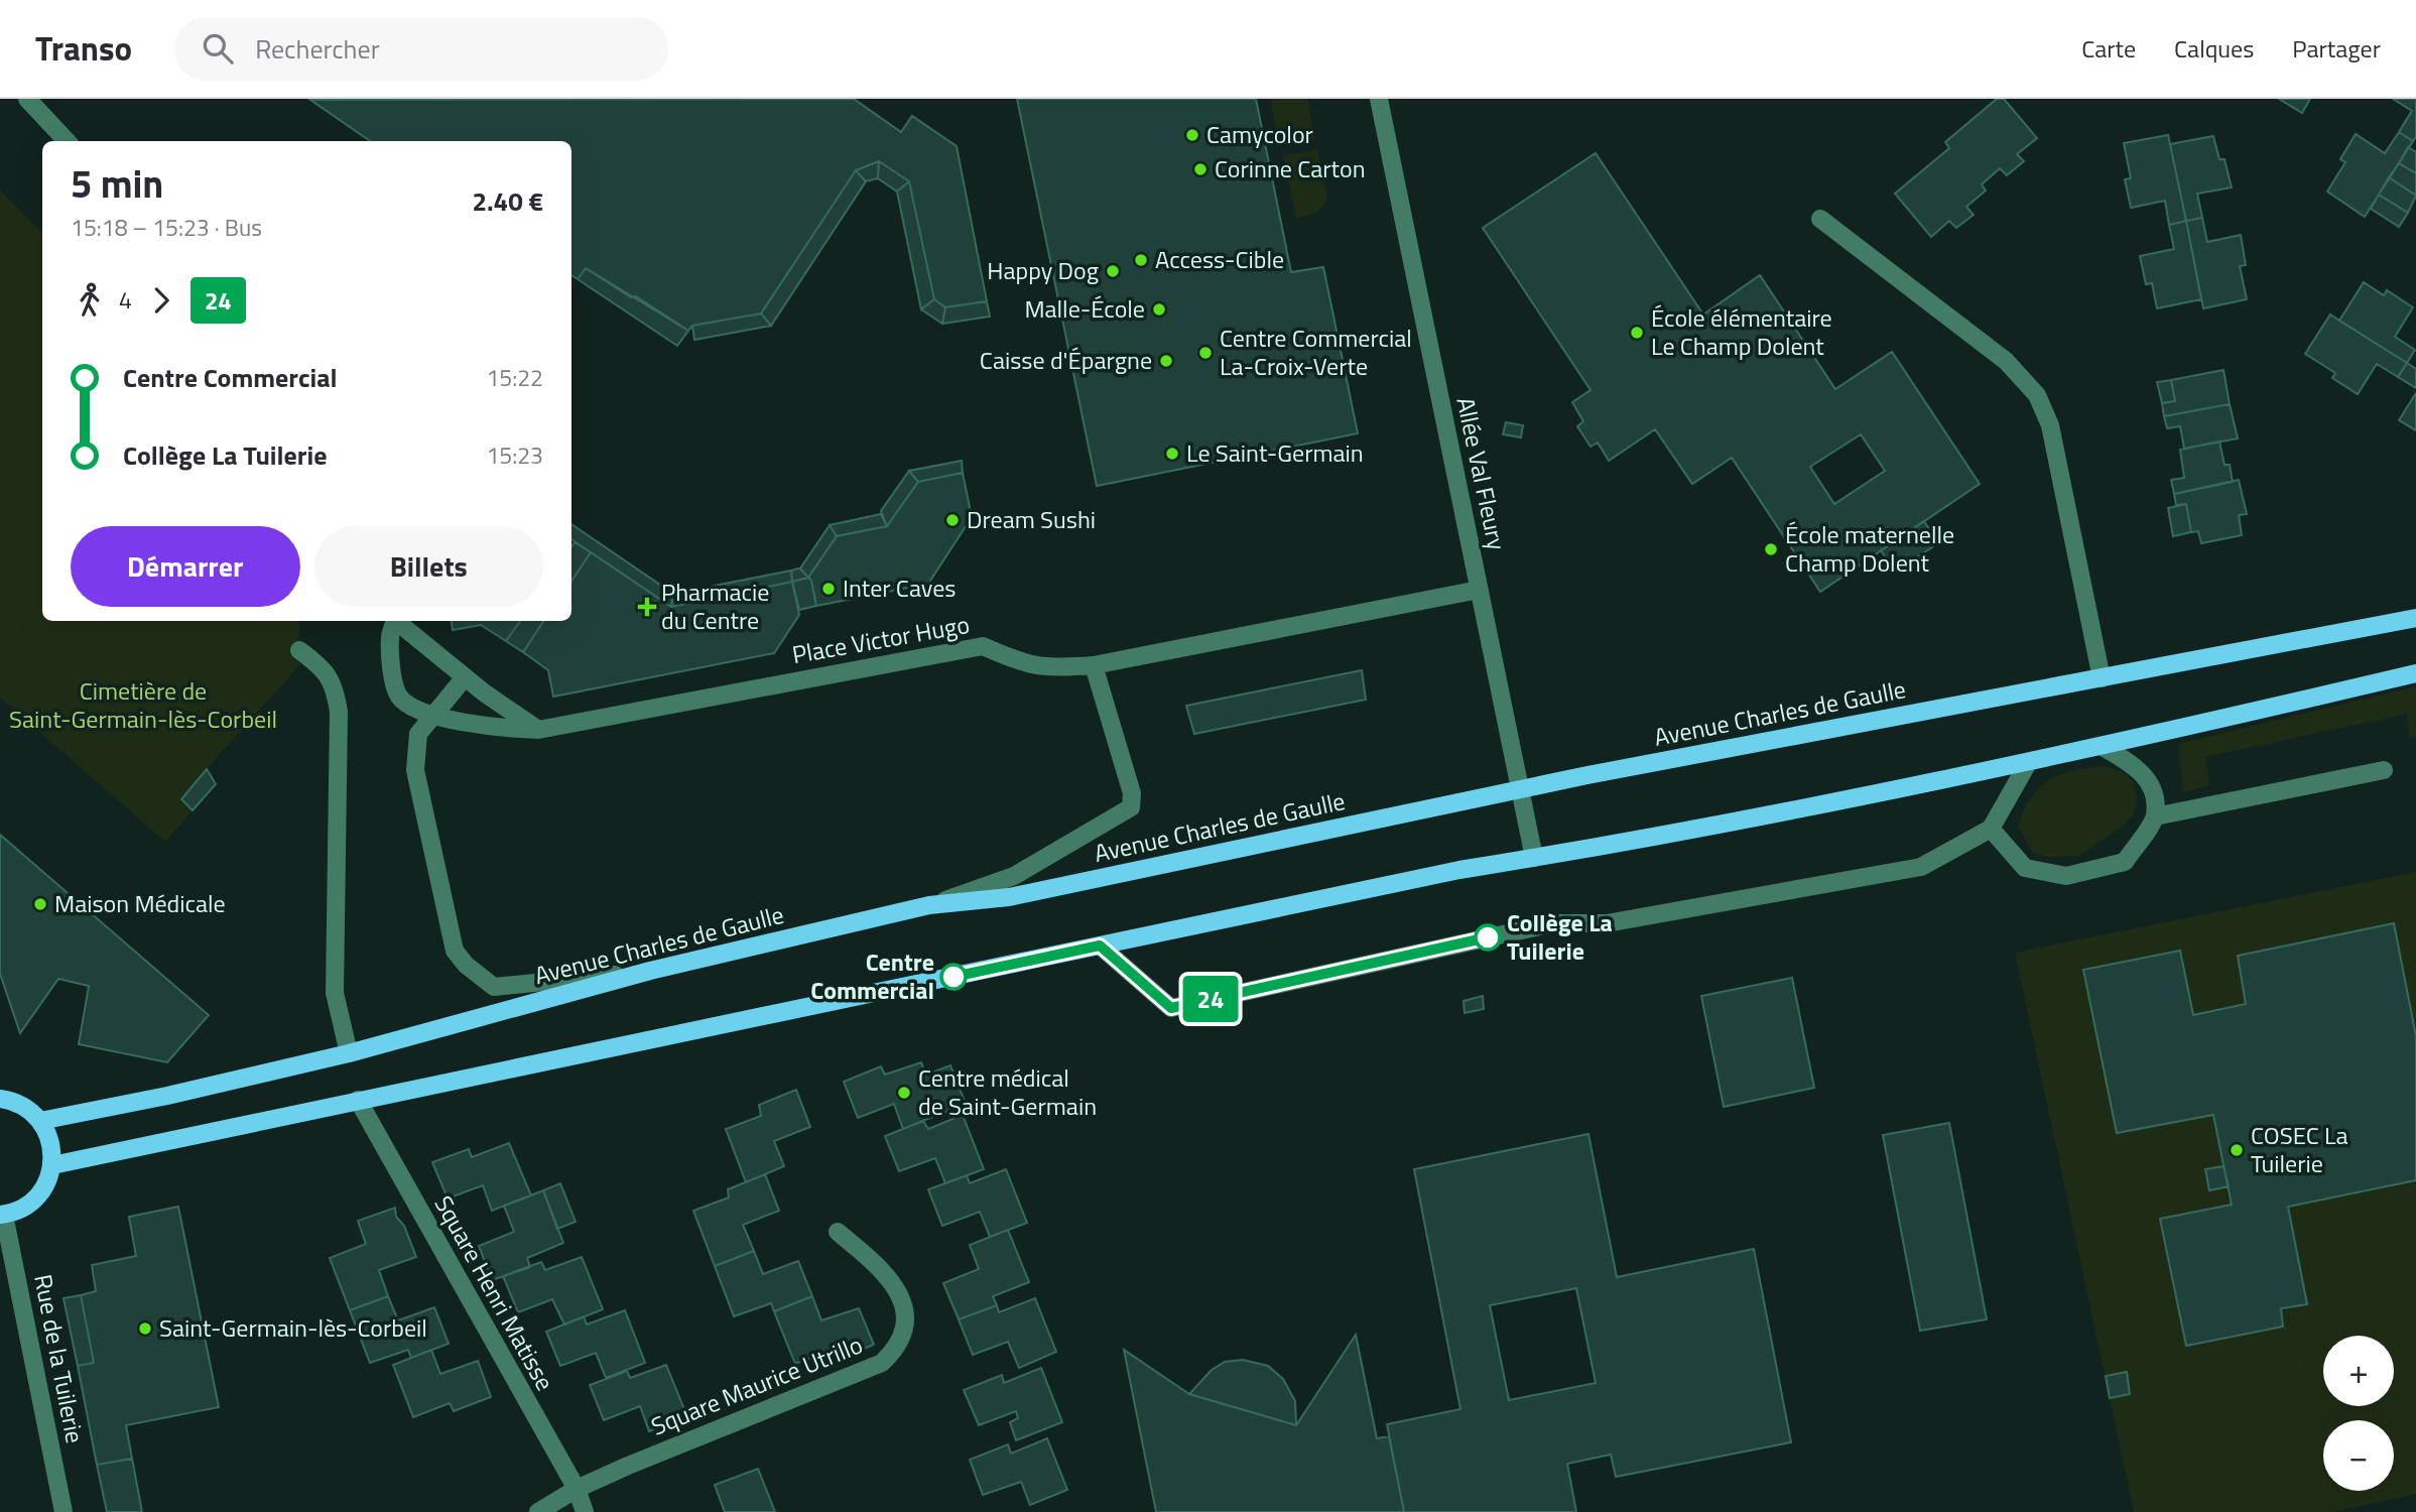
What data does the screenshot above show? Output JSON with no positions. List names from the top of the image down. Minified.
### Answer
{"streets":{"main road":["Avenue Charles de Gaulle"],"street":["Allée Val Fleury","Place Victor Hugo","Square Henri Matisse","Rue de la Tuilerie","Square Maurice Utrillo"]},"crossings":[["Allée Val Fleury","Place Victor Hugo"],["Allée Val Fleury","Avenue Charles de Gaulle"],["Square Henri Matisse","Square Maurice Utrillo"]],"parks":["Cimetière de Saint-Germain-lès-Corbeil"],"places":{"other":["Camycolor","Corinne Carton","Access-Cible","Happy Dog","Malle-École","École élémentaire Le Champ Dolent","Centre Commercial La-Croix-Verte","Caisse d'Épargne","Le Saint-Germain","Dream Sushi","École maternelle Champ Dolent","Inter Caves","Maison Médicale","Collège La Tuilerie","Centre Commercial","Centre médical de Saint-Germain","COSEC La Tuilerie","Saint-Germain-lès-Corbeil"],"health":["Pharmacie du Centre"]},"lines":["bus line 24"],"page":{"header":"Transo","search":"Rechercher","nav":["Carte","Calques","Partager"],"on_map":"24","heading":["5 min","15:18 – 15:23 · Bus","2.40 €"],"legs":["4","24"],"list":[{"name":"Centre Commercial","value":"15:22"},{"name":"Collège La Tuilerie","value":"15:23"}],"buttons":["Démarrer","Billets"],"map_buttons":["+","−"]}}
